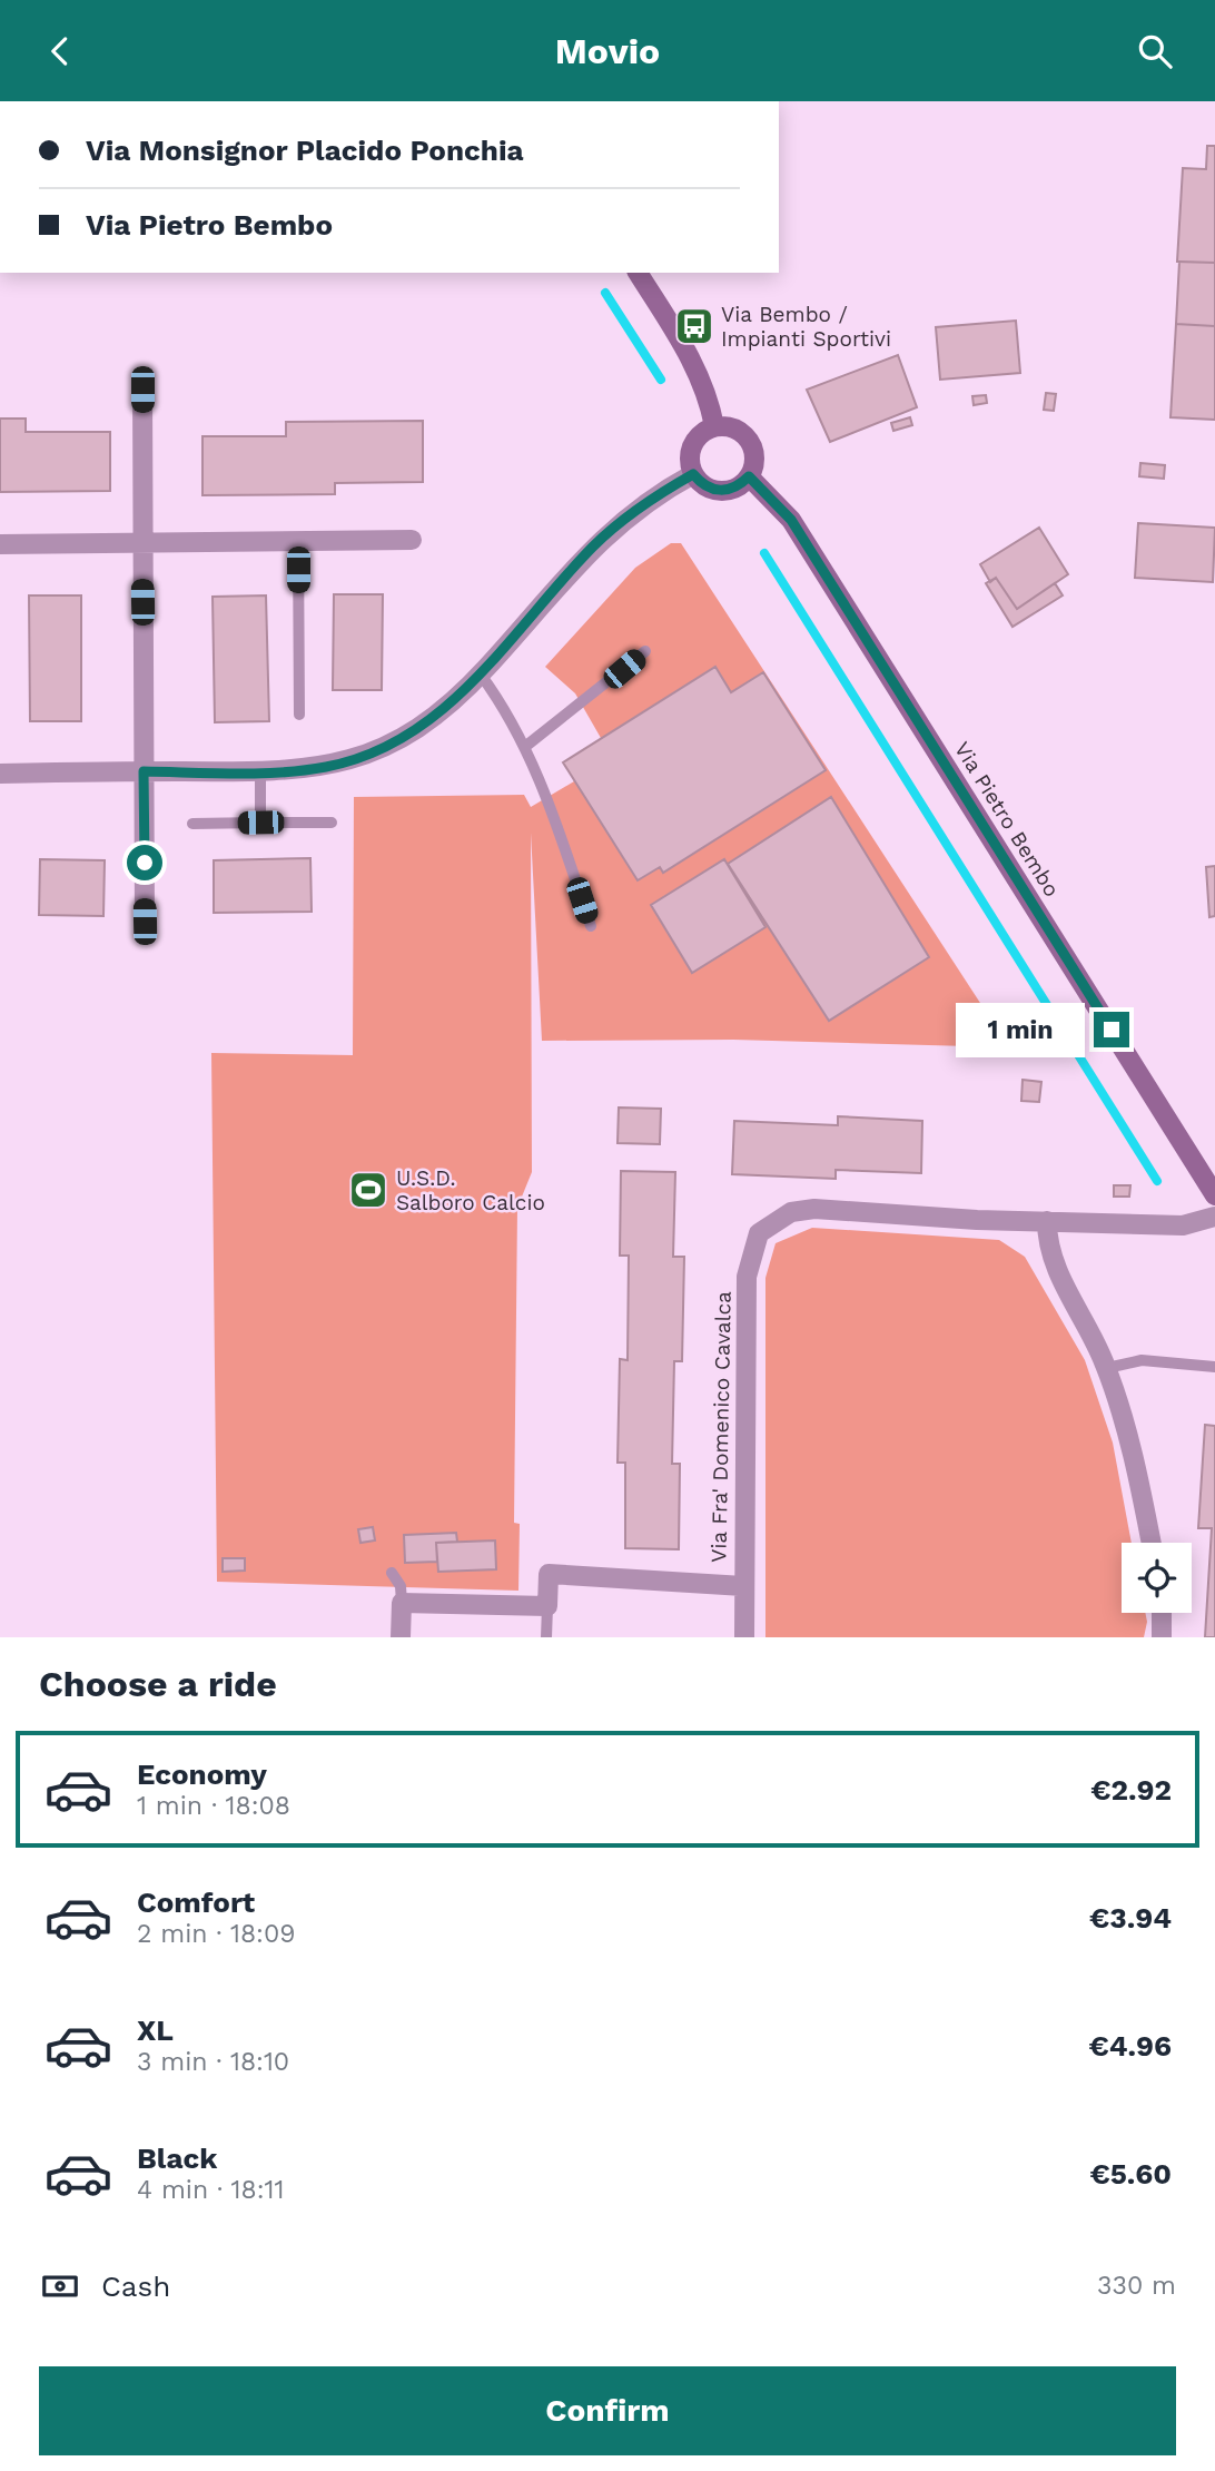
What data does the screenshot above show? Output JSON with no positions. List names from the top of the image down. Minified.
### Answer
{"streets":{"main road":["Via Pietro Bembo"],"street":["Via Fra' Domenico Cavalca"]},"places":{"bus stop":["Via Bembo / Impianti Sportivi"],"sports":["U.S.D. Salboro Calcio"]},"page":{"header":"Movio","banner":["Via Monsignor Placido Ponchia","Via Pietro Bembo"],"bubble":"1 min","heading":"Choose a ride","list":[{"name":"Economy","note":"1 min · 18:08","value":"€2.92"},{"name":"Comfort","note":"2 min · 18:09","value":"€3.94"},{"name":"XL","note":"3 min · 18:10","value":"€4.96"},{"name":"Black","note":"4 min · 18:11","value":"€5.60"}],"pay":["Cash","330 m"],"buttons":"Confirm"}}
